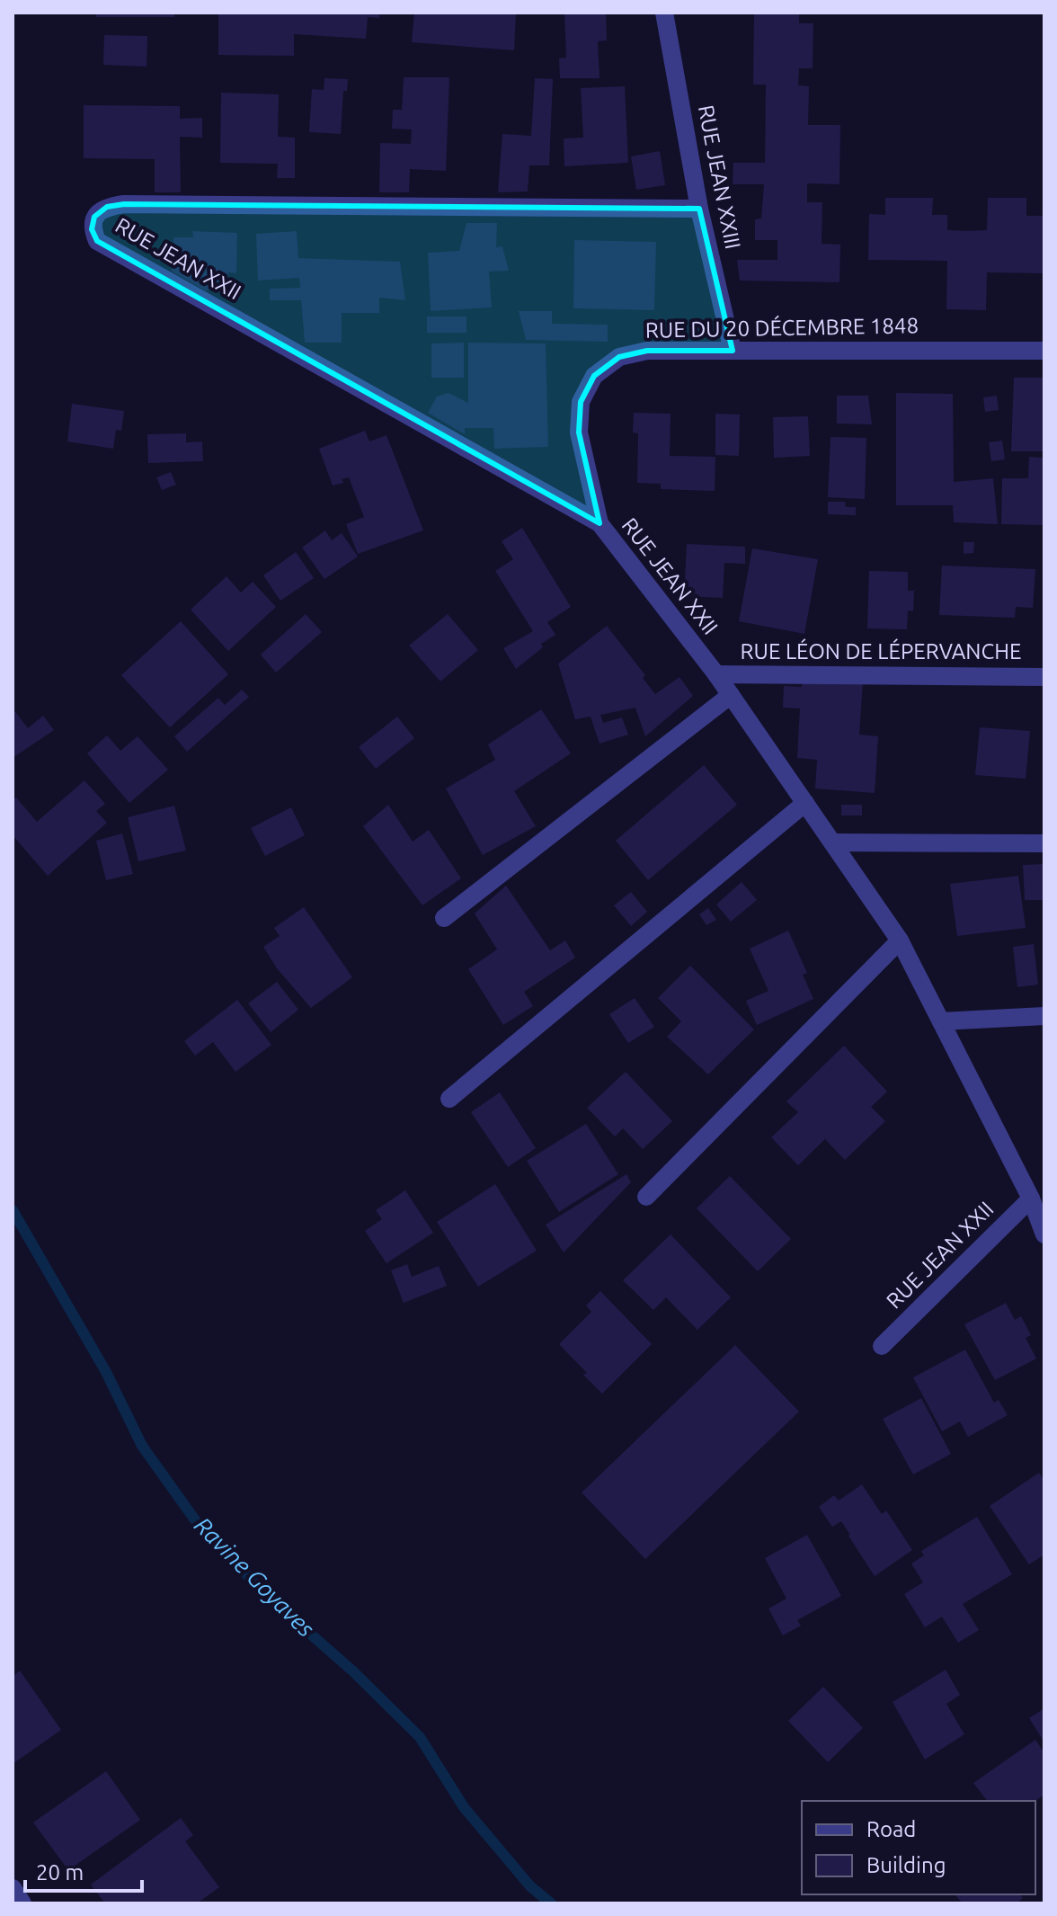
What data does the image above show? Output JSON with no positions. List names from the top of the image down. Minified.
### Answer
{"streets":{"street":["RUE JEAN XXIII","RUE JEAN XXII","RUE DU 20 DÉCEMBRE 1848","RUE LÉON DE LÉPERVANCHE"]},"crossings":[["RUE JEAN XXIII","RUE JEAN XXII"],["RUE JEAN XXIII","RUE DU 20 DÉCEMBRE 1848"],["RUE JEAN XXII","RUE DU 20 DÉCEMBRE 1848"],["RUE JEAN XXII","RUE LÉON DE LÉPERVANCHE"]],"water":["Ravine Goyaves"],"legend":["Road","Building"],"scale_bar":"20 m"}
